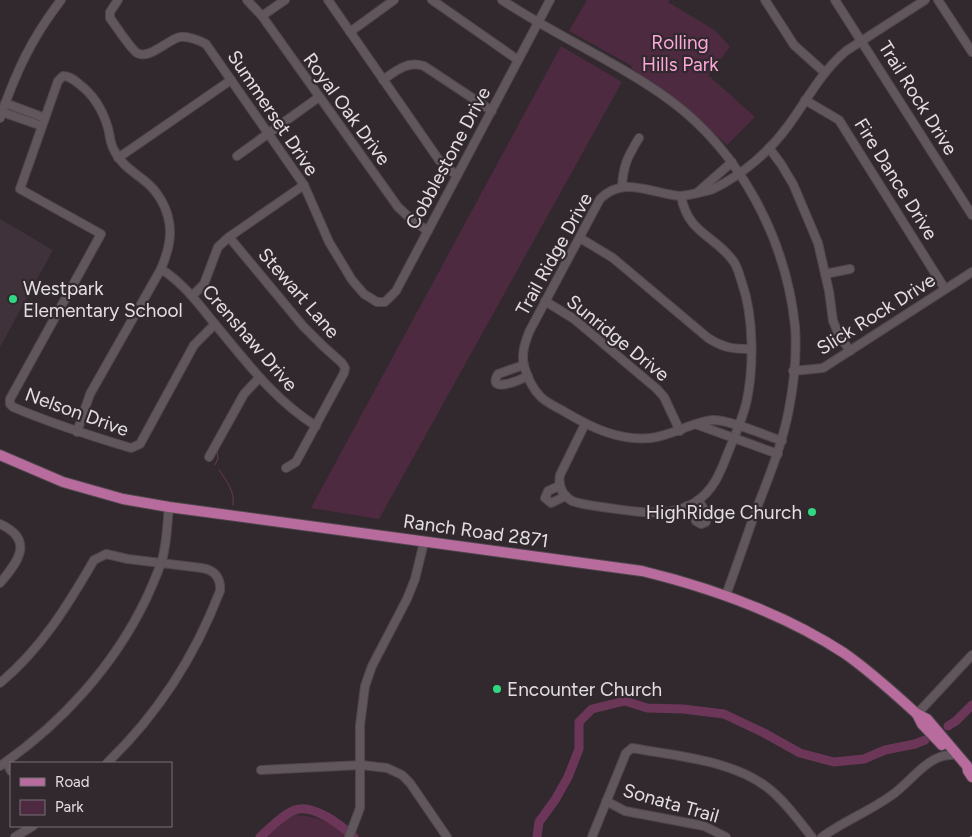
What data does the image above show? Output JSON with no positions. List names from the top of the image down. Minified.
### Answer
{"streets":{"main road":["Ranch Road 2871"],"street":["Trail Rock Drive","Royal Oak Drive","Summerset Drive","Cobblestone Drive","Fire Dance Drive","Trail Ridge Drive","Stewart Lane","Slick Rock Drive","Crenshaw Drive","Sunridge Drive","Nelson Drive","Sonata Trail"]},"crossings":[["Royal Oak Drive","Cobblestone Drive"],["Summerset Drive","Cobblestone Drive"],["Fire Dance Drive","Slick Rock Drive"],["Trail Ridge Drive","Sunridge Drive"],["Stewart Lane","Crenshaw Drive"],["Crenshaw Drive","Nelson Drive"]],"parks":["Rolling Hills Park"],"places":["Westpark Elementary School","HighRidge Church","Encounter Church"],"legend":["Road","Park"]}
